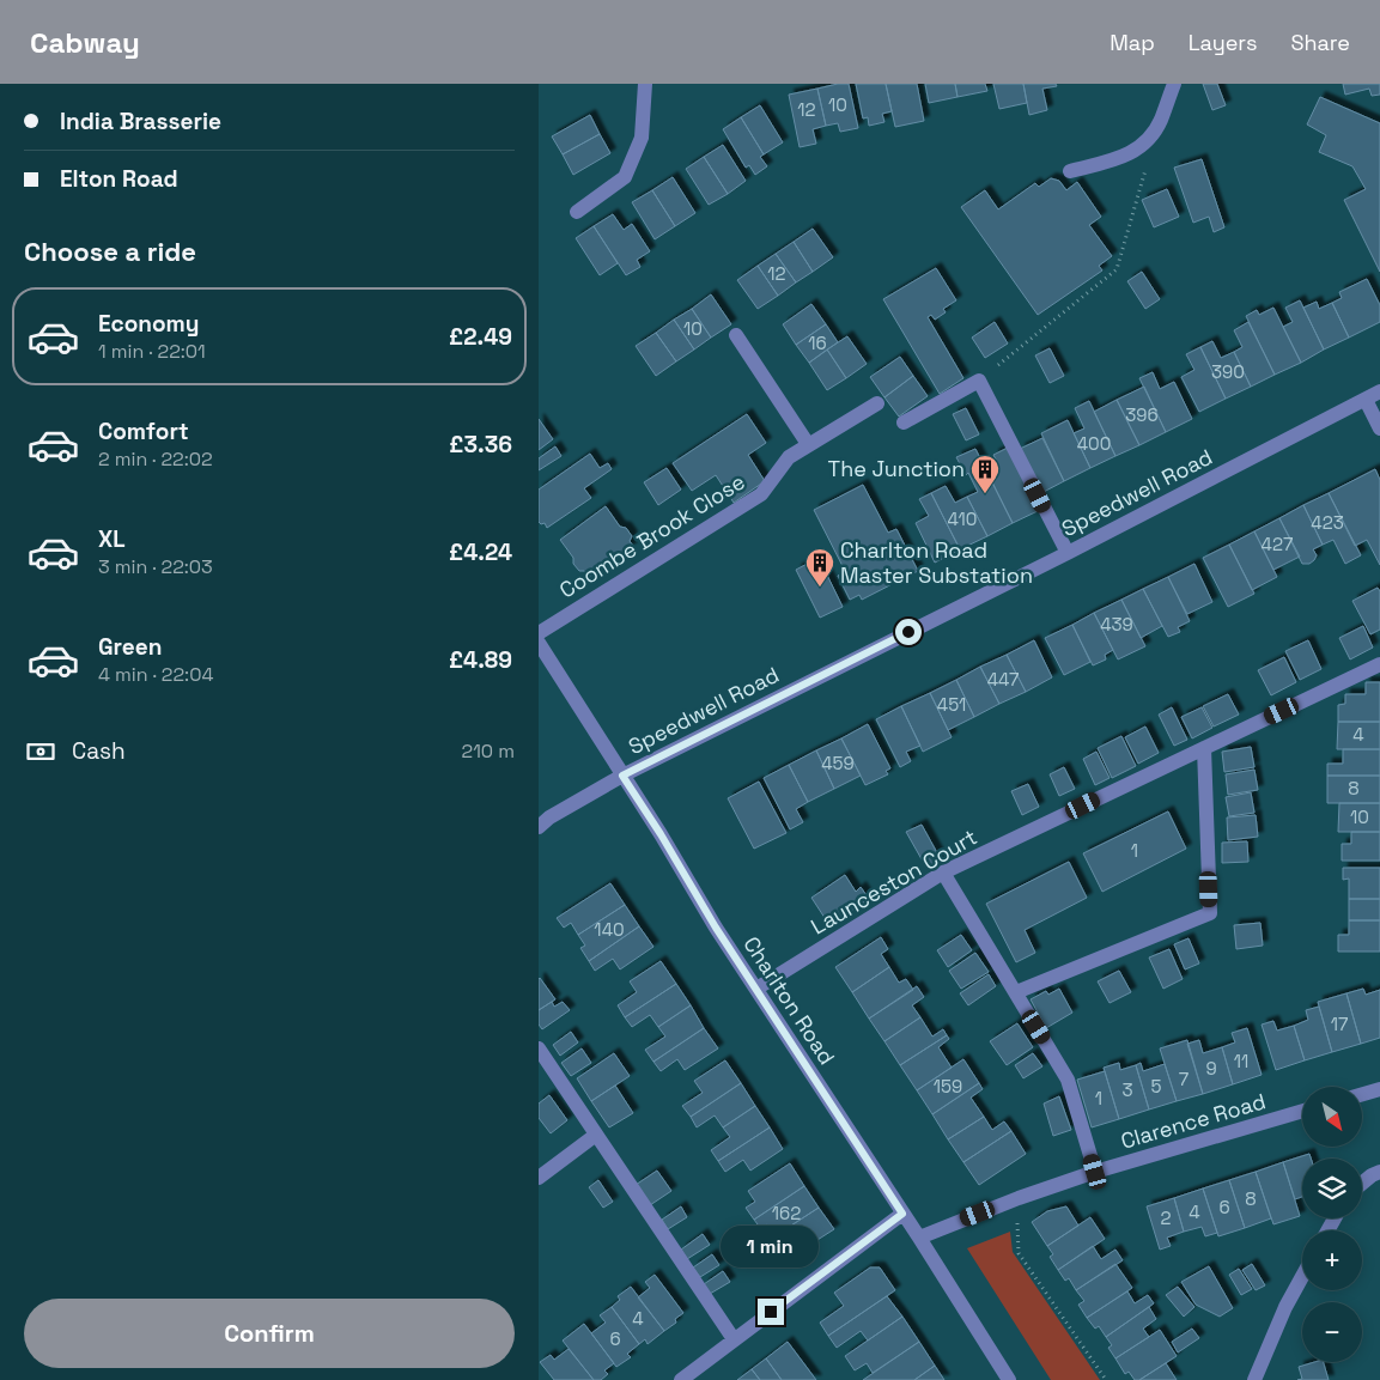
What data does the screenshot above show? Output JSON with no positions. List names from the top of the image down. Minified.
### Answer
{"streets":{"street":["Speedwell Road","Coombe Brook Close","Launceston Court","Charlton Road","Clarence Road"]},"crossings":[["Speedwell Road","Charlton Road"],["Launceston Court","Charlton Road"],["Charlton Road","Clarence Road"]],"places":{"building":["The Junction","Charlton Road Master Substation"]},"house_numbers":["10","12","12","10","16","390","396","400","410","423","427","439","447","451","4","459","8","10","1","140","17","11","9","7","159","5","3","1","8","6","4","162","2","4","6"],"north":"bottom right","page":{"header":"Cabway","nav":["Map","Layers","Share"],"banner":["India Brasserie","Elton Road"],"heading":"Choose a ride","list":[{"name":"Economy","note":"1 min · 22:01","value":"£2.49"},{"name":"Comfort","note":"2 min · 22:02","value":"£3.36"},{"name":"XL","note":"3 min · 22:03","value":"£4.24"},{"name":"Green","note":"4 min · 22:04","value":"£4.89"}],"pay":["Cash","210 m"],"map_buttons":["+","−"],"bubble":"1 min","buttons":"Confirm"}}
